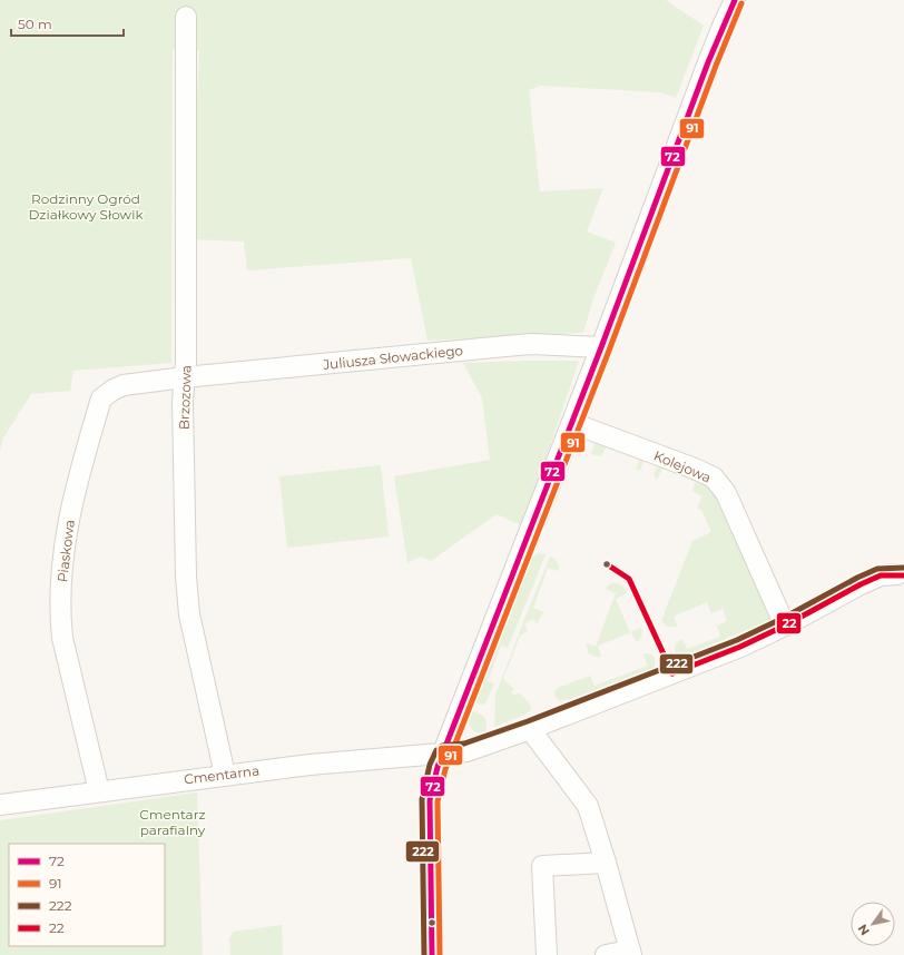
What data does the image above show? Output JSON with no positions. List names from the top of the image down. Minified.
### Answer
{"streets":{"street":["Juliusza Słowackiego","Brzozowa","Kolejowa","Piaskowa","Cmentarna"]},"crossings":[["Juliusza Słowackiego","Brzozowa"],["Juliusza Słowackiego","Piaskowa"],["Brzozowa","Piaskowa"],["Brzozowa","Cmentarna"],["Kolejowa","Cmentarna"],["Piaskowa","Cmentarna"]],"parks":["Rodzinny Ogród Działkowy Słowik","Cmentarz parafialny"],"lines":["transit line 72","transit line 91","transit line 22","transit line 222"],"legend":["72","91","222","22"],"scale_bar":"50 m","north":"bottom left"}
